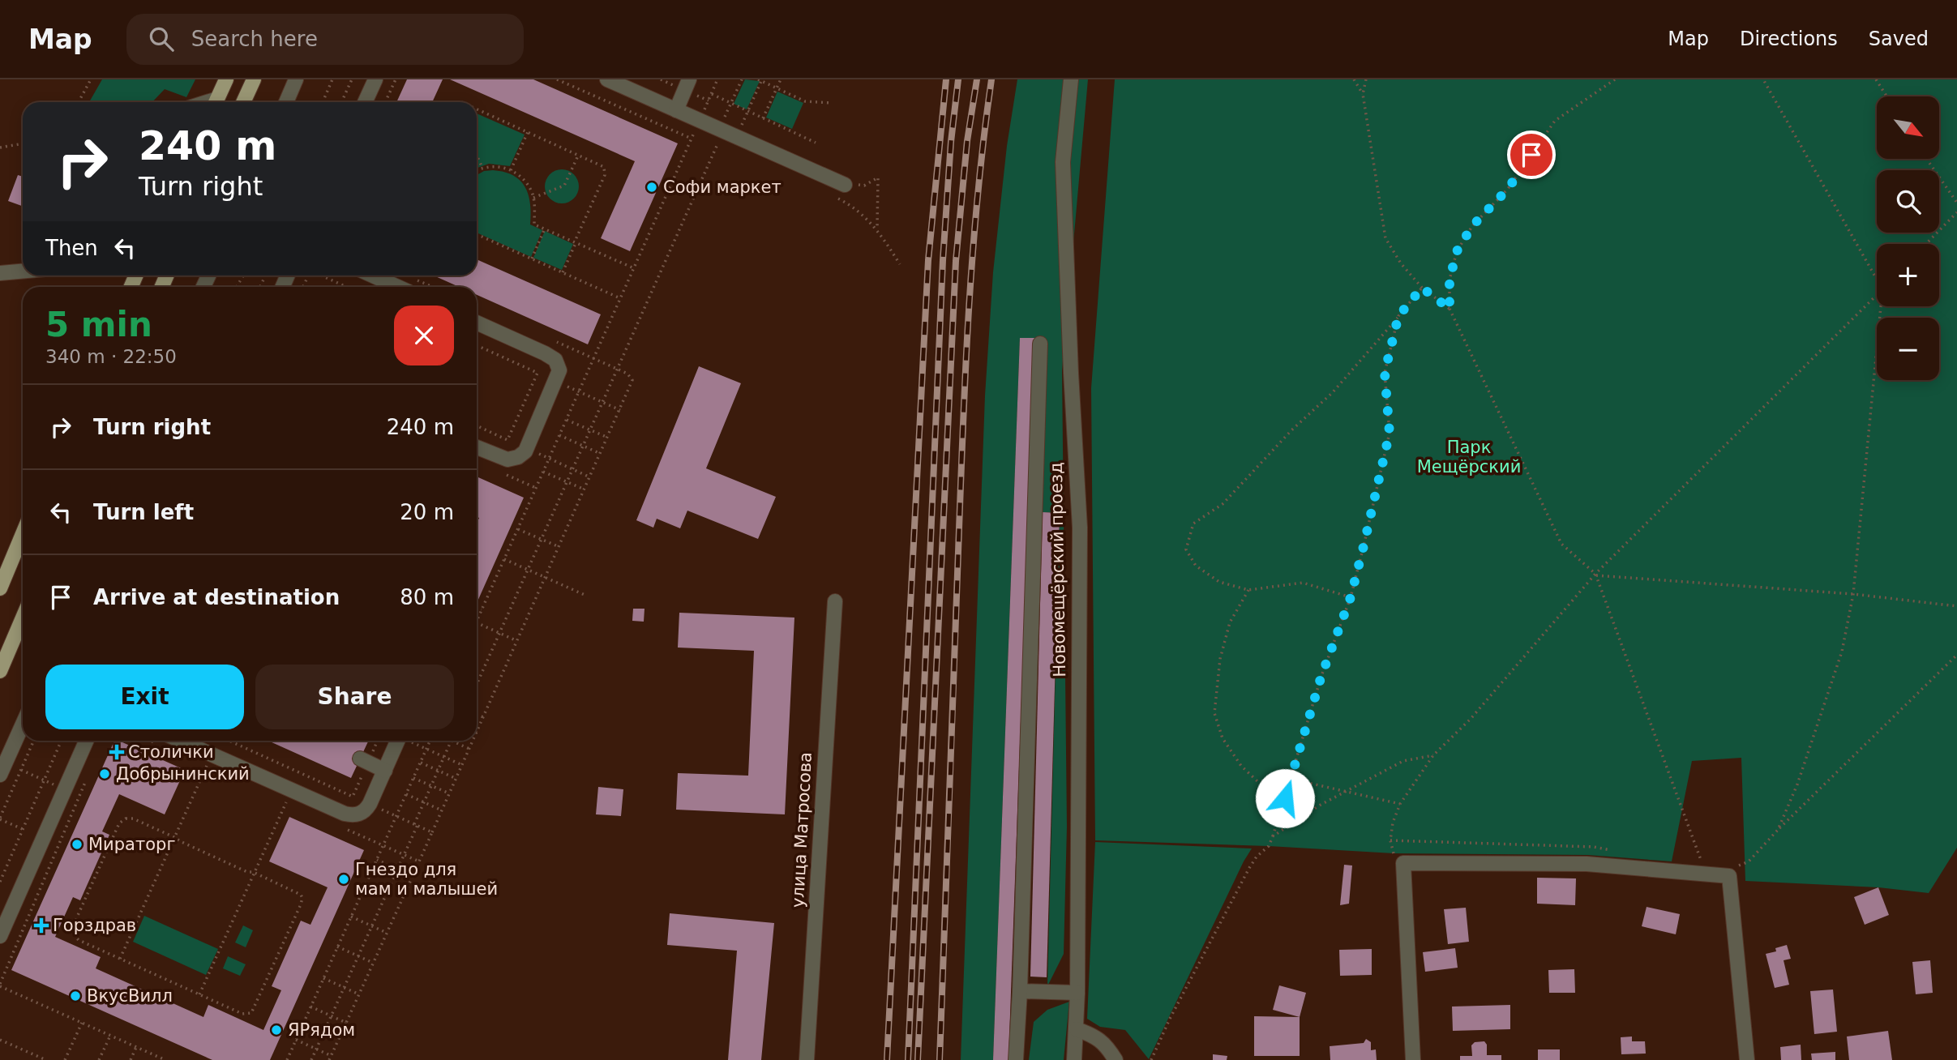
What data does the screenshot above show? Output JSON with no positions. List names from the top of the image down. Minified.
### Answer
{"streets":{"street":["Новомещёрский проезд","улица Матросова"]},"parks":["Парк Мещёрский"],"places":{"other":["Софи маркет","Добрынинский","Мираторг","Гнездо для мам и малышей","ВкусВилл","ЯРядом"],"health":["Столички","Горздрав"]},"north":"bottom right","page":{"header":"Map","search":"Search here","nav":["Map","Directions","Saved"],"map_buttons":["+","−"],"turn":["240 m","Turn right"],"then":"Then","heading":["5 min","340 m · 22:50"],"list":[{"name":"Turn right","value":"240 m"},{"name":"Turn left","value":"20 m"},{"name":"Arrive at destination","value":"80 m"}],"buttons":["Exit","Share"]}}
